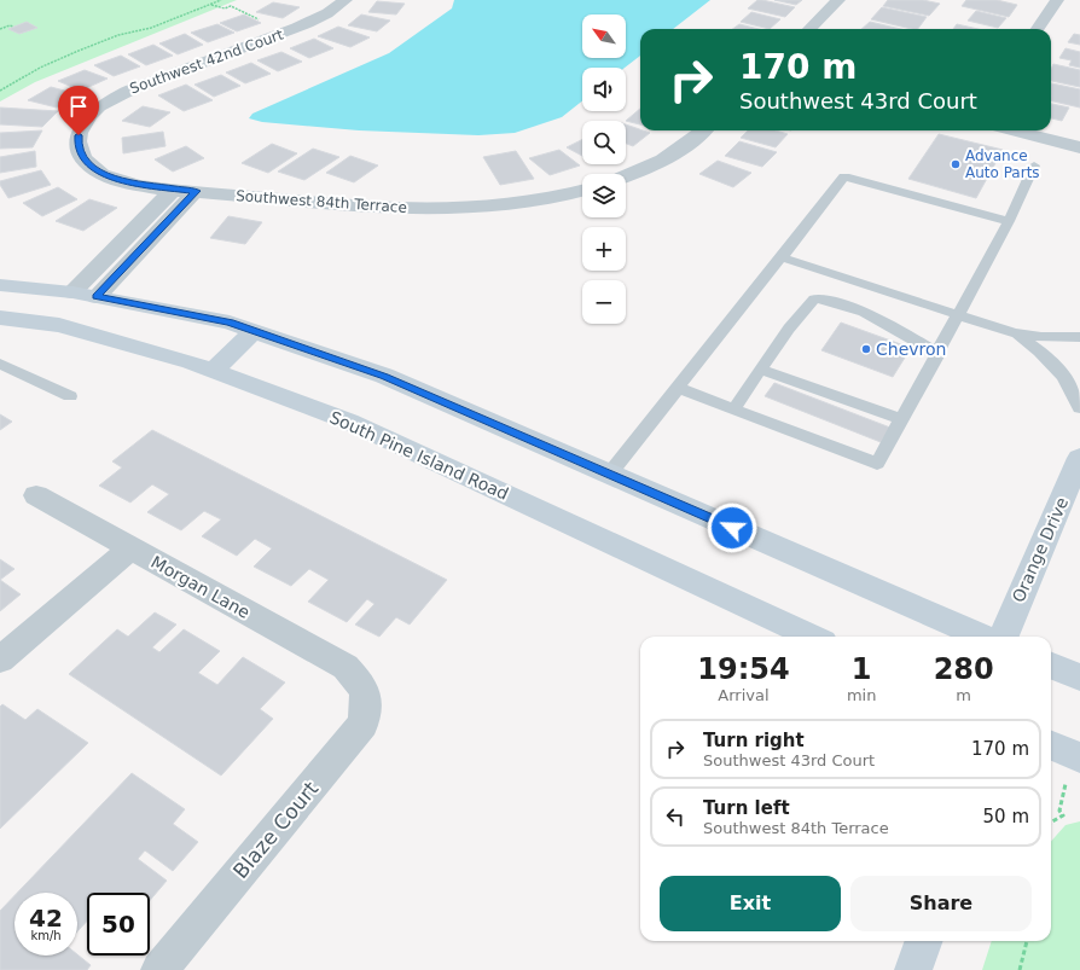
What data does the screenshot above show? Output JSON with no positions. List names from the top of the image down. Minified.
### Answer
{"streets":{"main road":["South Pine Island Road","Orange Drive"],"street":["Southwest 42nd Court","Southwest 84th Terrace","Morgan Lane","Blaze Court"]},"crossings":[["Southwest 42nd Court","Southwest 84th Terrace"],["Morgan Lane","Blaze Court"]],"places":["Advance Auto Parts","Chevron"],"north":"top left","page":{"map_buttons":["+","−"],"turn":["170 m","Southwest 43rd Court"],"eta":["19:54","Arrival","1","min","280","m"],"list":[{"name":"Turn right","note":"Southwest 43rd Court","value":"170 m"},{"name":"Turn left","note":"Southwest 84th Terrace","value":"50 m"}],"buttons":["Exit","Share"],"speed":"42 km/h","limit":"50"}}
